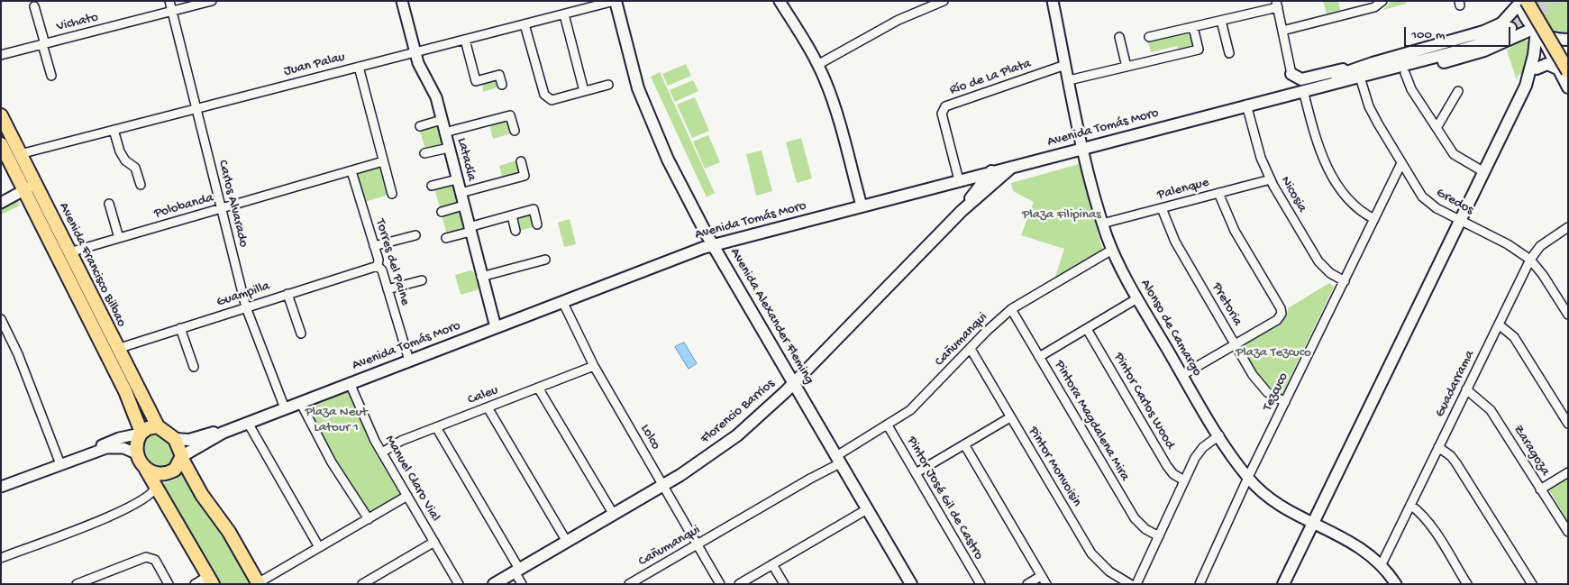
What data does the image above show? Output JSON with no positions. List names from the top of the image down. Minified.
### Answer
{"streets":{"main road":["Avenida Tomás Moro","Avenida Francisco Bilbao","Avenida Alexander Fleming","Florencio Barrios"],"street":["Vichato","Juan Palau","Río de La Plata","Latadía","Palenque","Nicosia","Gredos","Carlos Alvarado","Polobanda","Torres del Paine","Guampilla","Pretoria","Alonso de Camargo","Cañumanqui","Guadarrama","Tezcuco","Caleu","Pintor Carlos Wood","Pintora Magdalena Mira","Lolco","Zaragoza","Pintor Monvoisin","Manuel Claro Vial","Pintor José Gil de Castro"]},"crossings":[["Vichato","Carlos Alvarado"],["Juan Palau","Latadía"],["Juan Palau","Carlos Alvarado"],["Juan Palau","Avenida Francisco Bilbao"],["Juan Palau","Avenida Alexander Fleming"],["Río de La Plata","Avenida Tomás Moro"],["Río de La Plata","Alonso de Camargo"],["Avenida Tomás Moro","Latadía"],["Avenida Tomás Moro","Nicosia"],["Avenida Tomás Moro","Gredos"],["Avenida Tomás Moro","Carlos Alvarado"],["Avenida Tomás Moro","Torres del Paine"],["Avenida Tomás Moro","Avenida Francisco Bilbao"],["Avenida Tomás Moro","Avenida Alexander Fleming"],["Avenida Tomás Moro","Alonso de Camargo"],["Avenida Tomás Moro","Florencio Barrios"],["Avenida Tomás Moro","Lolco"],["Avenida Tomás Moro","Manuel Claro Vial"],["Palenque","Nicosia"],["Palenque","Pretoria"],["Palenque","Alonso de Camargo"],["Nicosia","Tezcuco"],["Gredos","Guadarrama"],["Gredos","Tezcuco"],["Carlos Alvarado","Polobanda"],["Carlos Alvarado","Guampilla"],["Polobanda","Torres del Paine"],["Polobanda","Avenida Francisco Bilbao"],["Torres del Paine","Guampilla"],["Avenida Francisco Bilbao","Guampilla"],["Pretoria","Tezcuco"],["Avenida Alexander Fleming","Cañumanqui"],["Avenida Alexander Fleming","Florencio Barrios"],["Alonso de Camargo","Cañumanqui"],["Alonso de Camargo","Guadarrama"],["Alonso de Camargo","Tezcuco"],["Cañumanqui","Pintora Magdalena Mira"],["Cañumanqui","Lolco"],["Cañumanqui","Pintor Monvoisin"],["Cañumanqui","Pintor José Gil de Castro"],["Guadarrama","Zaragoza"],["Caleu","Lolco"],["Caleu","Manuel Claro Vial"],["Florencio Barrios","Lolco"]],"parks":["Plaza Filipinas","Plaza Tezcuco","Plaza Neut Latour 1"],"scale_bar":"100 m"}
